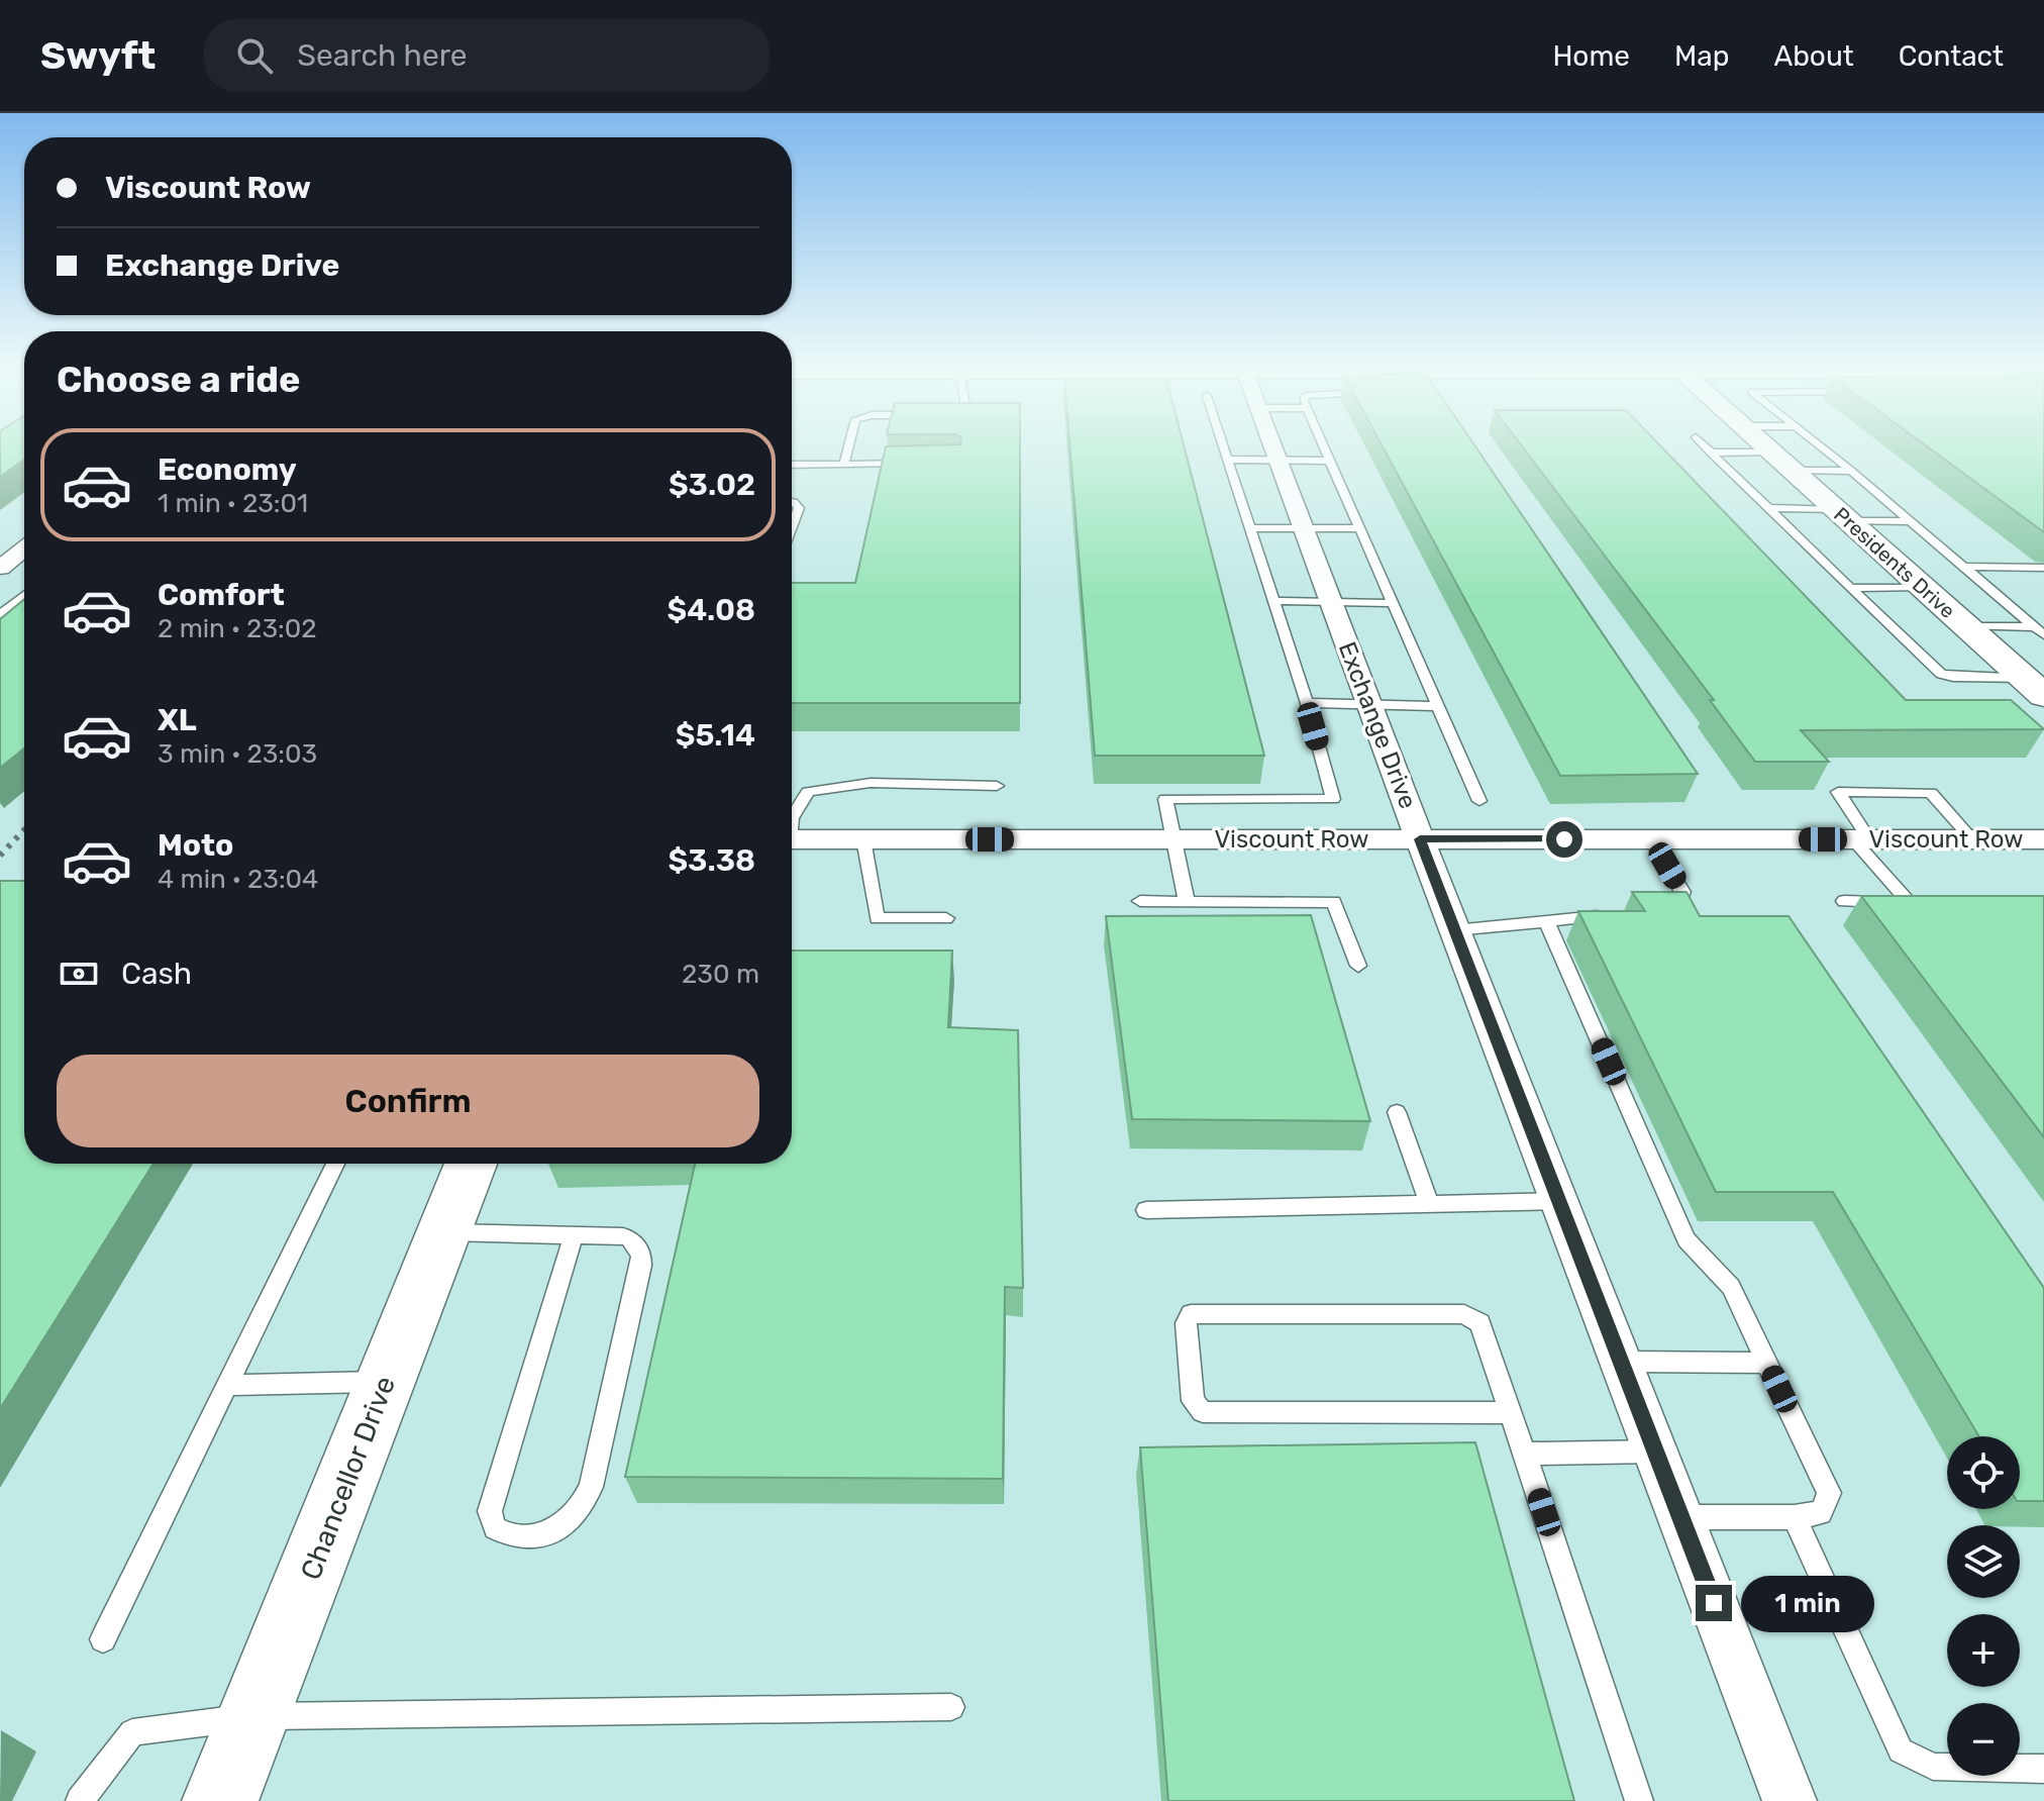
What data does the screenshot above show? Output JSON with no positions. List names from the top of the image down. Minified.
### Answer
{"streets":{"street":["Presidents Drive","Exchange Drive","Viscount Row","Chancellor Drive"]},"crossings":[["Exchange Drive","Viscount Row"]],"page":{"header":"Swyft","search":"Search here","nav":["Home","Map","About","Contact"],"banner":["Viscount Row","Exchange Drive"],"heading":"Choose a ride","list":[{"name":"Economy","note":"1 min · 23:01","value":"$3.02"},{"name":"Comfort","note":"2 min · 23:02","value":"$4.08"},{"name":"XL","note":"3 min · 23:03","value":"$5.14"},{"name":"Moto","note":"4 min · 23:04","value":"$3.38"}],"pay":["Cash","230 m"],"buttons":"Confirm","map_buttons":["+","−"],"bubble":"1 min"}}
